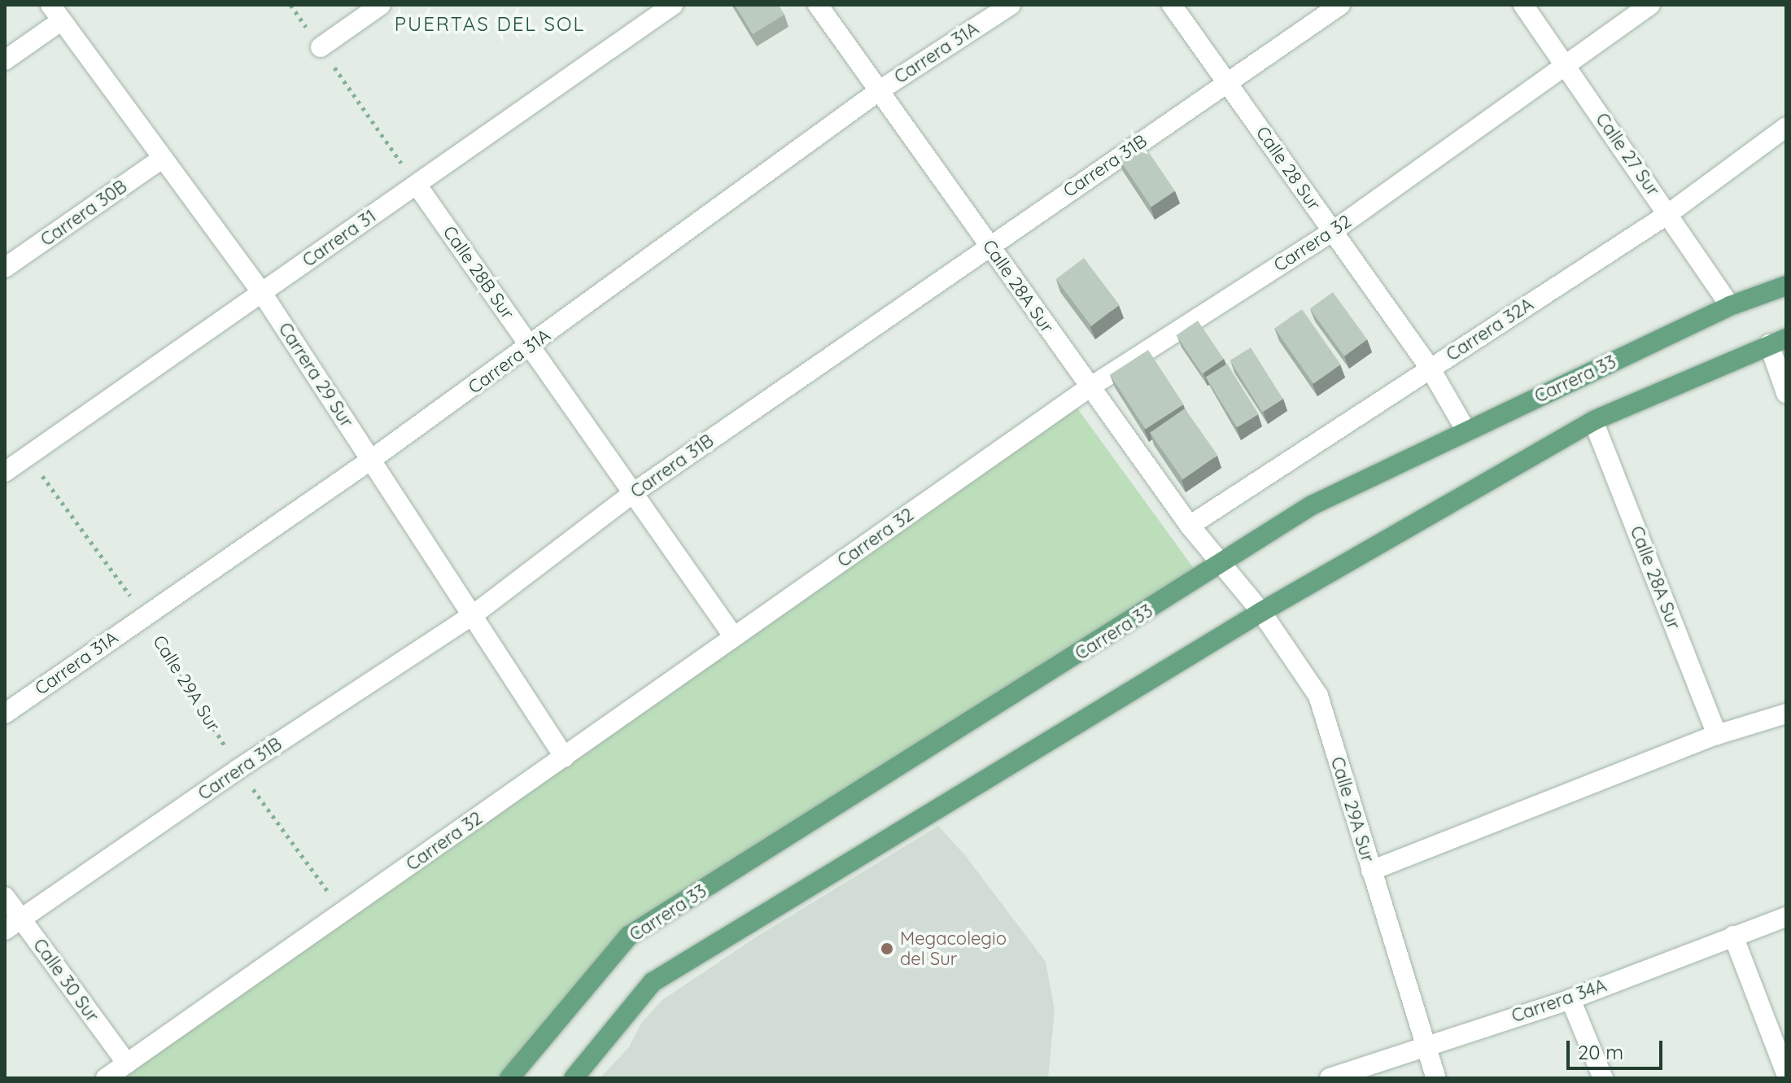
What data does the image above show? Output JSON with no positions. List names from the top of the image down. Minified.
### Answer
{"streets":{"main road":["Carrera 33"],"street":["Carrera 31A","Calle 27 Sur","Carrera 31B","Calle 28 Sur","Carrera 30B","Carrera 31","Carrera 32","Calle 28B Sur","Calle 28A Sur","Carrera 32A","Carrera 29 Sur","Calle 29A Sur","Calle 30 Sur","Carrera 34A"]},"crossings":[["Carrera 31A","Calle 28B Sur"],["Carrera 31A","Calle 28A Sur"],["Carrera 31A","Carrera 29 Sur"],["Carrera 31A","Calle 29A Sur"],["Calle 27 Sur","Carrera 32"],["Calle 27 Sur","Carrera 32A"],["Calle 27 Sur","Carrera 33"],["Carrera 31B","Calle 28 Sur"],["Carrera 31B","Calle 28B Sur"],["Carrera 31B","Calle 28A Sur"],["Carrera 31B","Carrera 29 Sur"],["Carrera 31B","Calle 29A Sur"],["Carrera 31B","Calle 30 Sur"],["Calle 28 Sur","Carrera 32"],["Calle 28 Sur","Carrera 32A"],["Calle 28 Sur","Carrera 33"],["Carrera 30B","Carrera 29 Sur"],["Carrera 31","Calle 28B Sur"],["Carrera 31","Carrera 29 Sur"],["Carrera 31","Calle 29A Sur"],["Carrera 32","Calle 28B Sur"],["Carrera 32","Calle 28A Sur"],["Carrera 32","Carrera 29 Sur"],["Carrera 32","Calle 29A Sur"],["Carrera 32","Calle 30 Sur"],["Calle 28A Sur","Carrera 32A"],["Calle 28A Sur","Carrera 33"],["Calle 28A Sur","Calle 29A Sur"],["Carrera 33","Calle 29A Sur"],["Calle 29A Sur","Carrera 34A"]],"districts":["PUERTAS DEL SOL"],"places":["Megacolegio del Sur"],"scale_bar":"20 m"}
